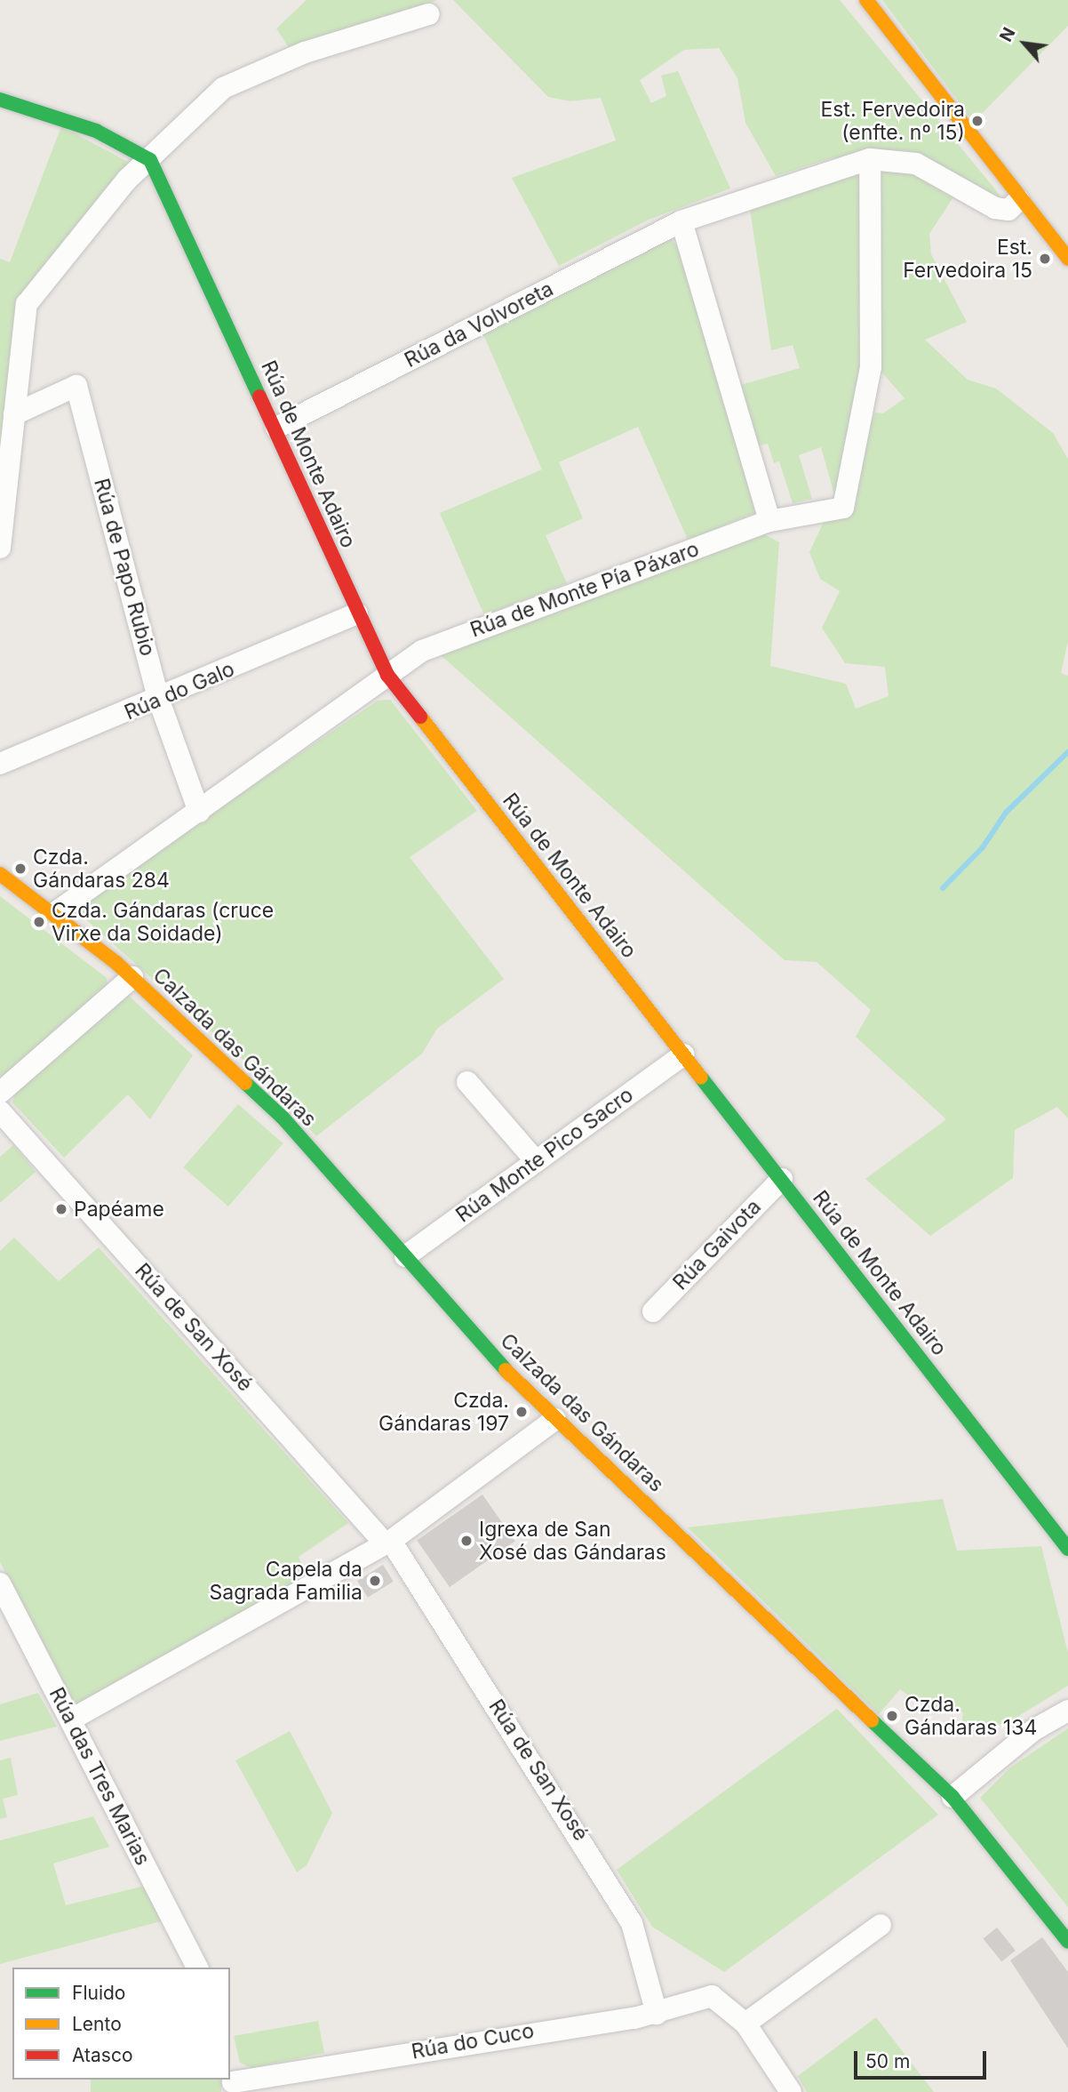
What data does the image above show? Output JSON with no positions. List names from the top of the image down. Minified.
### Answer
{"streets":{"main road":["Rúa de Monte Adairo","Calzada das Gándaras"],"street":["Rúa da Volvoreta","Rúa de Papo Rubio","Rúa de Monte Pía Páxaro","Rúa do Galo","Rúa Monte Pico Sacro","Rúa Gaivota","Rúa de San Xosé","Rúa das Tres Marias","Rúa do Cuco"]},"crossings":[["Rúa da Volvoreta","Rúa de Monte Adairo"],["Rúa da Volvoreta","Rúa de Monte Pía Páxaro"],["Rúa de Monte Adairo","Rúa de Monte Pía Páxaro"],["Rúa de Monte Adairo","Rúa do Galo"],["Rúa de Monte Adairo","Rúa Monte Pico Sacro"],["Rúa de Monte Adairo","Rúa Gaivota"],["Rúa de Papo Rubio","Rúa de Monte Pía Páxaro"],["Rúa de Papo Rubio","Rúa do Galo"],["Rúa de Monte Pía Páxaro","Calzada das Gándaras"],["Calzada das Gándaras","Rúa Monte Pico Sacro"],["Rúa de San Xosé","Rúa do Cuco"]],"places":["Est. Fervedoira (enfte. nº 15)","Est. Fervedoira 15","Czda. Gándaras 284","Czda. Gándaras (cruce Virxe da Soidade)","Papéame","Czda. Gándaras 197","Igrexa de San Xosé das Gándaras","Capela da Sagrada Familia","Czda. Gándaras 134"],"legend":["Fluido","Lento","Atasco"],"scale_bar":"50 m","north":"top left"}
